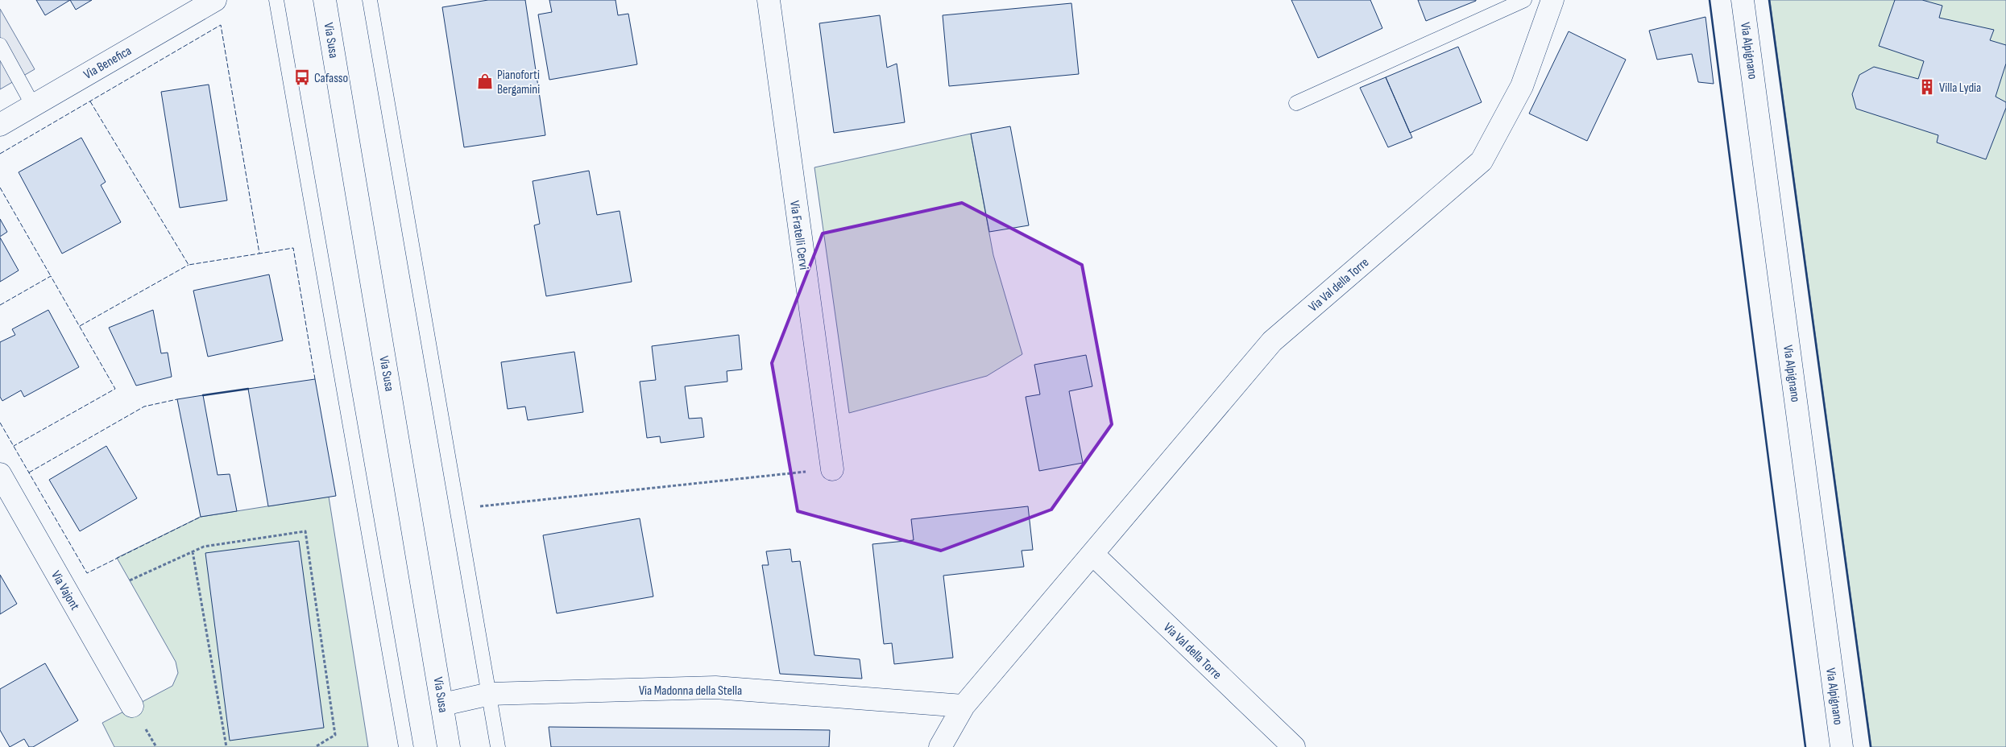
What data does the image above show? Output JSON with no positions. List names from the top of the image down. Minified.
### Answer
{"streets":{"street":["Via Susa","Via Alpignano","Via Benefica","Via Fratelli Cervi","Via Val della Torre","Via Vajont","Via Madonna della Stella"]},"crossings":[["Via Susa","Via Madonna della Stella"],["Via Val della Torre","Via Madonna della Stella"]],"places":{"bus stop":["Cafasso"],"shop":["Pianoforti Bergamini"],"building":["Villa Lydia"]}}
